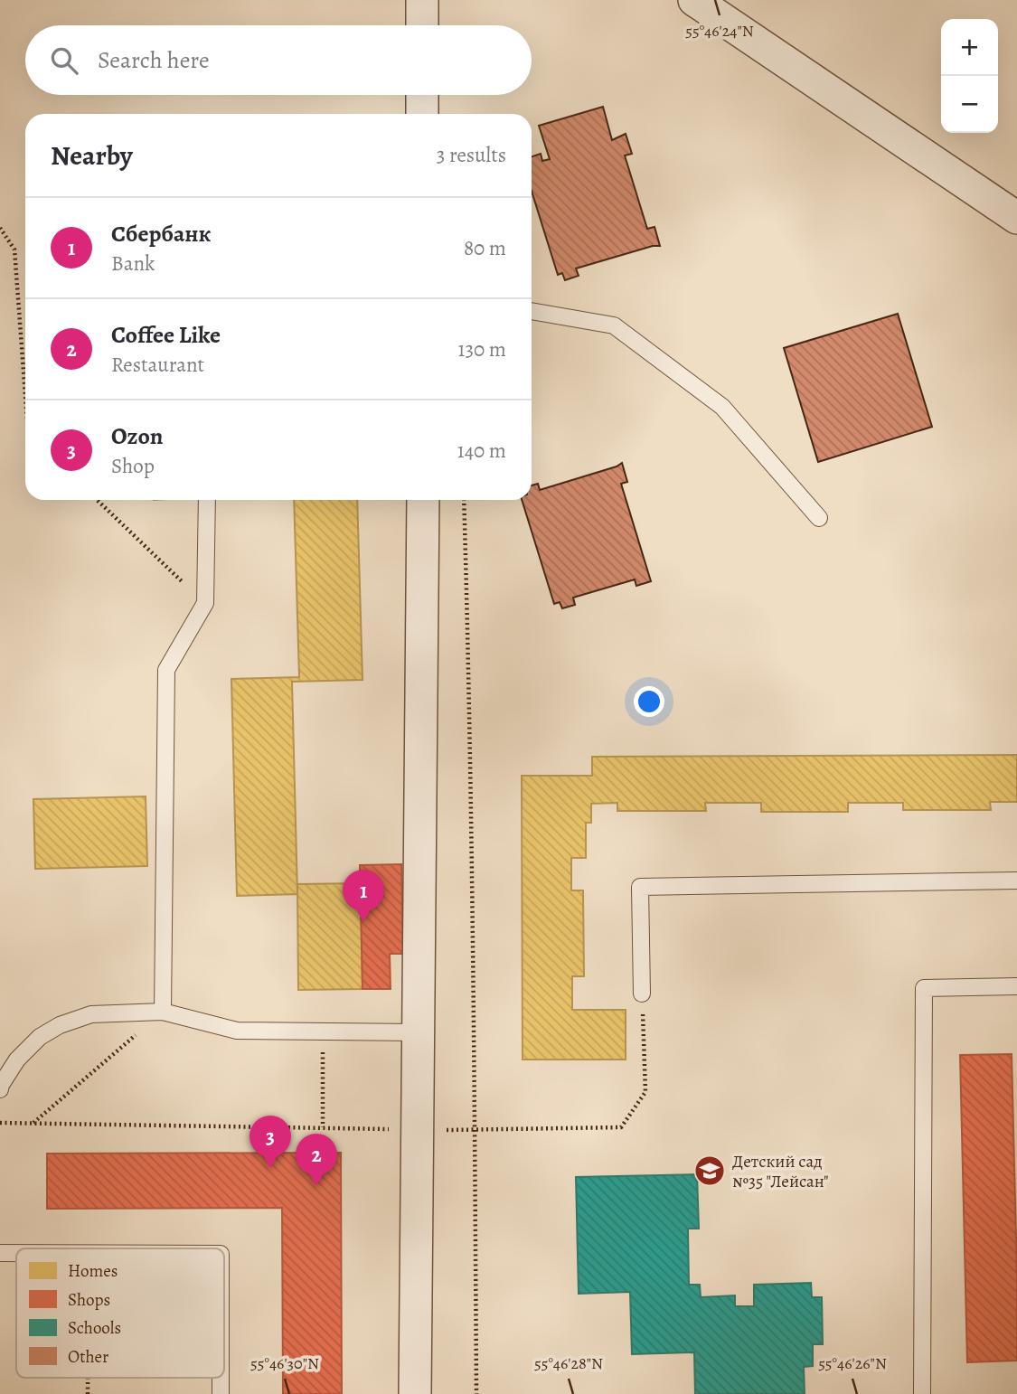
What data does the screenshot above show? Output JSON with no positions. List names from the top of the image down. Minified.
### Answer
{"places":{"school or university":["Детский сад №35 \"Лейсан\""]},"legend":["Homes","Shops","Schools","Other"],"page":{"map_buttons":["+","−"],"search":"Search here","heading":["Nearby","3 results"],"list":[{"mark":"1","name":"Сбербанк","note":"Bank","value":"80 m"},{"mark":"2","name":"Coffee Like","note":"Restaurant","value":"130 m"},{"mark":"3","name":"Ozon","note":"Shop","value":"140 m"}],"pins":["1","3","2"]},"coordinates":["55°46'24\"N","55°46'30\"N","55°46'28\"N","55°46'26\"N"]}
